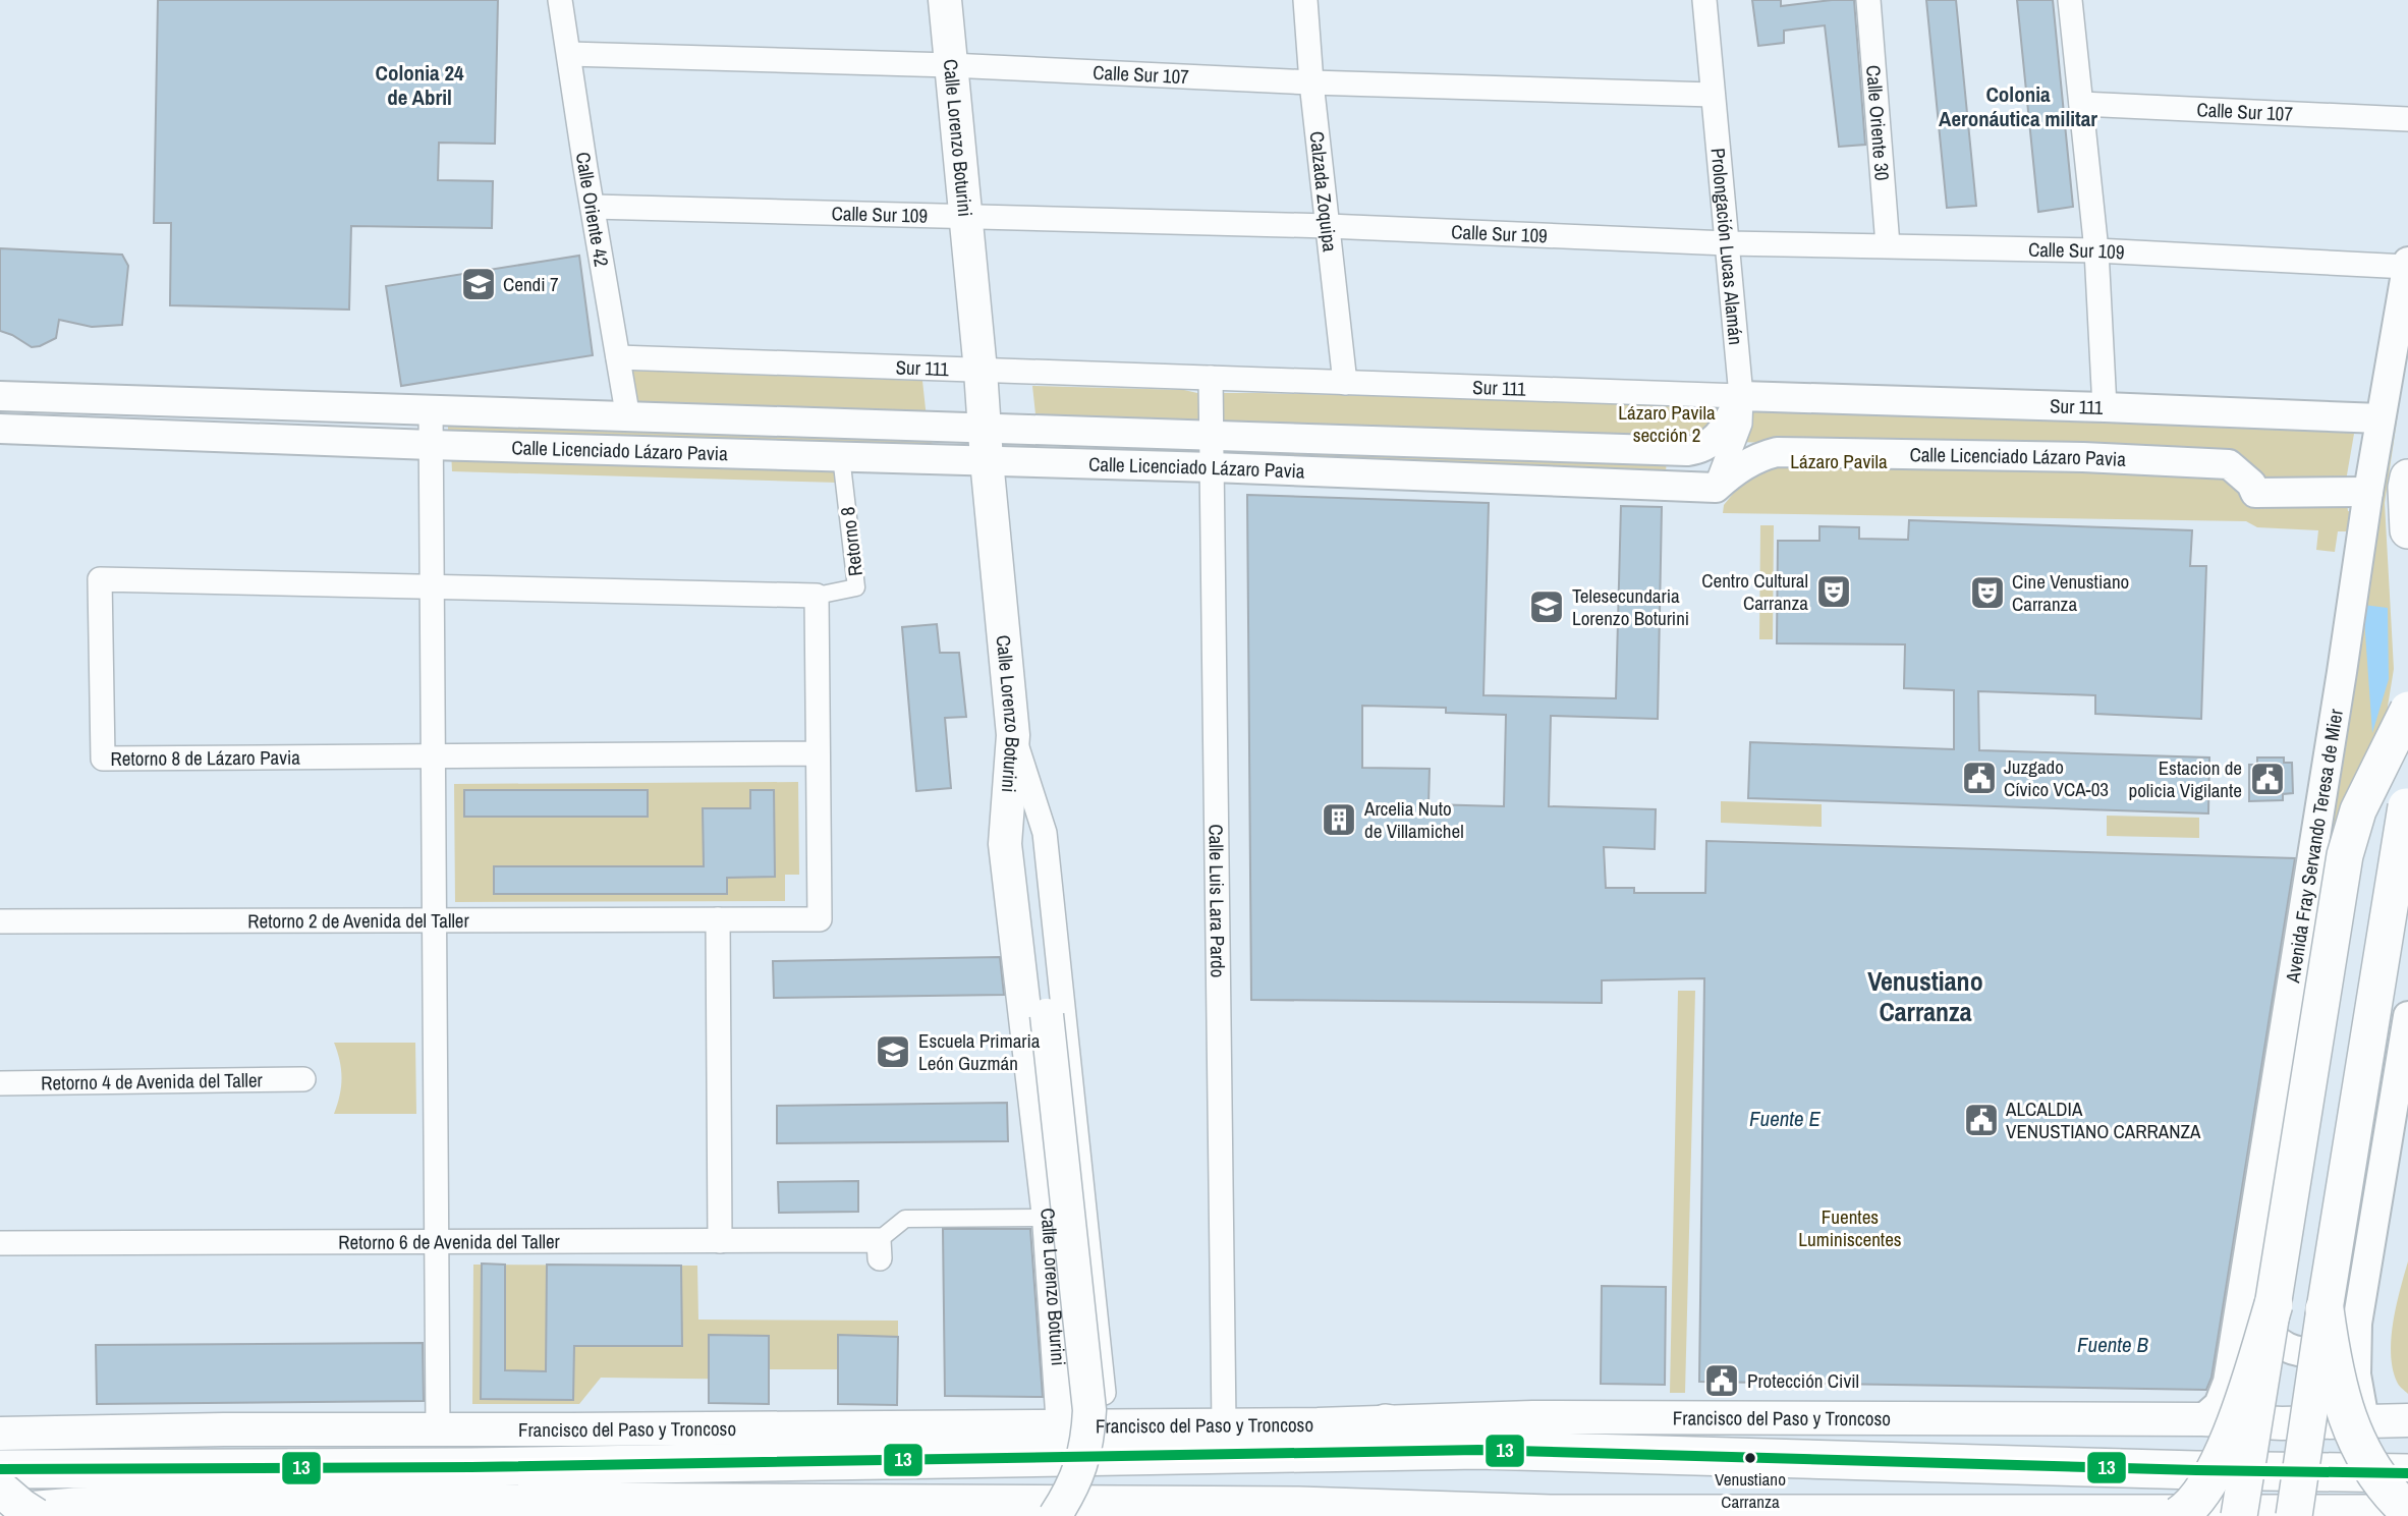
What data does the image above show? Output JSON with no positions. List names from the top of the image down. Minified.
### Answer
{"streets":{"highway":["Francisco del Paso y Troncoso"],"main road":["Calle Lorenzo Boturini","Avenida Fray Servando Teresa de Mier"],"street":["Calle Sur 107","Calle Oriente 30","Calzada Zoquipa","Calle Oriente 42","Calle Sur 109","Prolongación Lucas Alamán","Sur 111","Calle Licenciado Lázaro Pavia","Retorno 8","Retorno 8 de Lázaro Pavia","Calle Luis Lara Pardo","Retorno 2 de Avenida del Taller","Retorno 4 de Avenida del Taller","Retorno 6 de Avenida del Taller"]},"crossings":[["Calle Sur 107","Calle Lorenzo Boturini"],["Calle Sur 107","Calzada Zoquipa"],["Calle Sur 107","Calle Oriente 42"],["Calle Sur 107","Prolongación Lucas Alamán"],["Calle Oriente 30","Calle Sur 109"],["Calle Lorenzo Boturini","Calle Sur 109"],["Calle Lorenzo Boturini","Sur 111"],["Calle Lorenzo Boturini","Calle Licenciado Lázaro Pavia"],["Calle Lorenzo Boturini","Francisco del Paso y Troncoso"],["Calzada Zoquipa","Calle Sur 109"],["Calzada Zoquipa","Sur 111"],["Calle Oriente 42","Calle Sur 109"],["Calle Oriente 42","Sur 111"],["Calle Oriente 42","Calle Licenciado Lázaro Pavia"],["Calle Sur 109","Prolongación Lucas Alamán"],["Calle Sur 109","Avenida Fray Servando Teresa de Mier"],["Prolongación Lucas Alamán","Sur 111"],["Prolongación Lucas Alamán","Calle Licenciado Lázaro Pavia"],["Sur 111","Calle Licenciado Lázaro Pavia"],["Sur 111","Avenida Fray Servando Teresa de Mier"],["Sur 111","Calle Luis Lara Pardo"],["Calle Licenciado Lázaro Pavia","Retorno 8"],["Calle Licenciado Lázaro Pavia","Avenida Fray Servando Teresa de Mier"],["Calle Licenciado Lázaro Pavia","Calle Luis Lara Pardo"],["Retorno 8","Retorno 8 de Lázaro Pavia"],["Retorno 8 de Lázaro Pavia","Retorno 2 de Avenida del Taller"],["Avenida Fray Servando Teresa de Mier","Francisco del Paso y Troncoso"],["Calle Luis Lara Pardo","Francisco del Paso y Troncoso"]],"districts":["Colonia 24 de Abril","Colonia Aeronáutica militar","Venustiano Carranza"],"water":["Fuente E","Fuente B"],"parks":["Lázaro Pavila sección 2","Lázaro Pavila","Fuentes Luminiscentes"],"places":{"school or university":["Cendi 7","Telesecundaria Lorenzo Boturini","Escuela Primaria León Guzmán"],"theatre":["Centro Cultural Carranza","Cine Venustiano Carranza"],"public building":["Juzgado Cívico VCA-03","Estacion de policia Vigilante","ALCALDIA VENUSTIANO CARRANZA","Protección Civil"],"building":["Arcelia Nuto de Villamichel"],"other":["Venustiano Carranza"]},"lines":["transit line 13"]}
